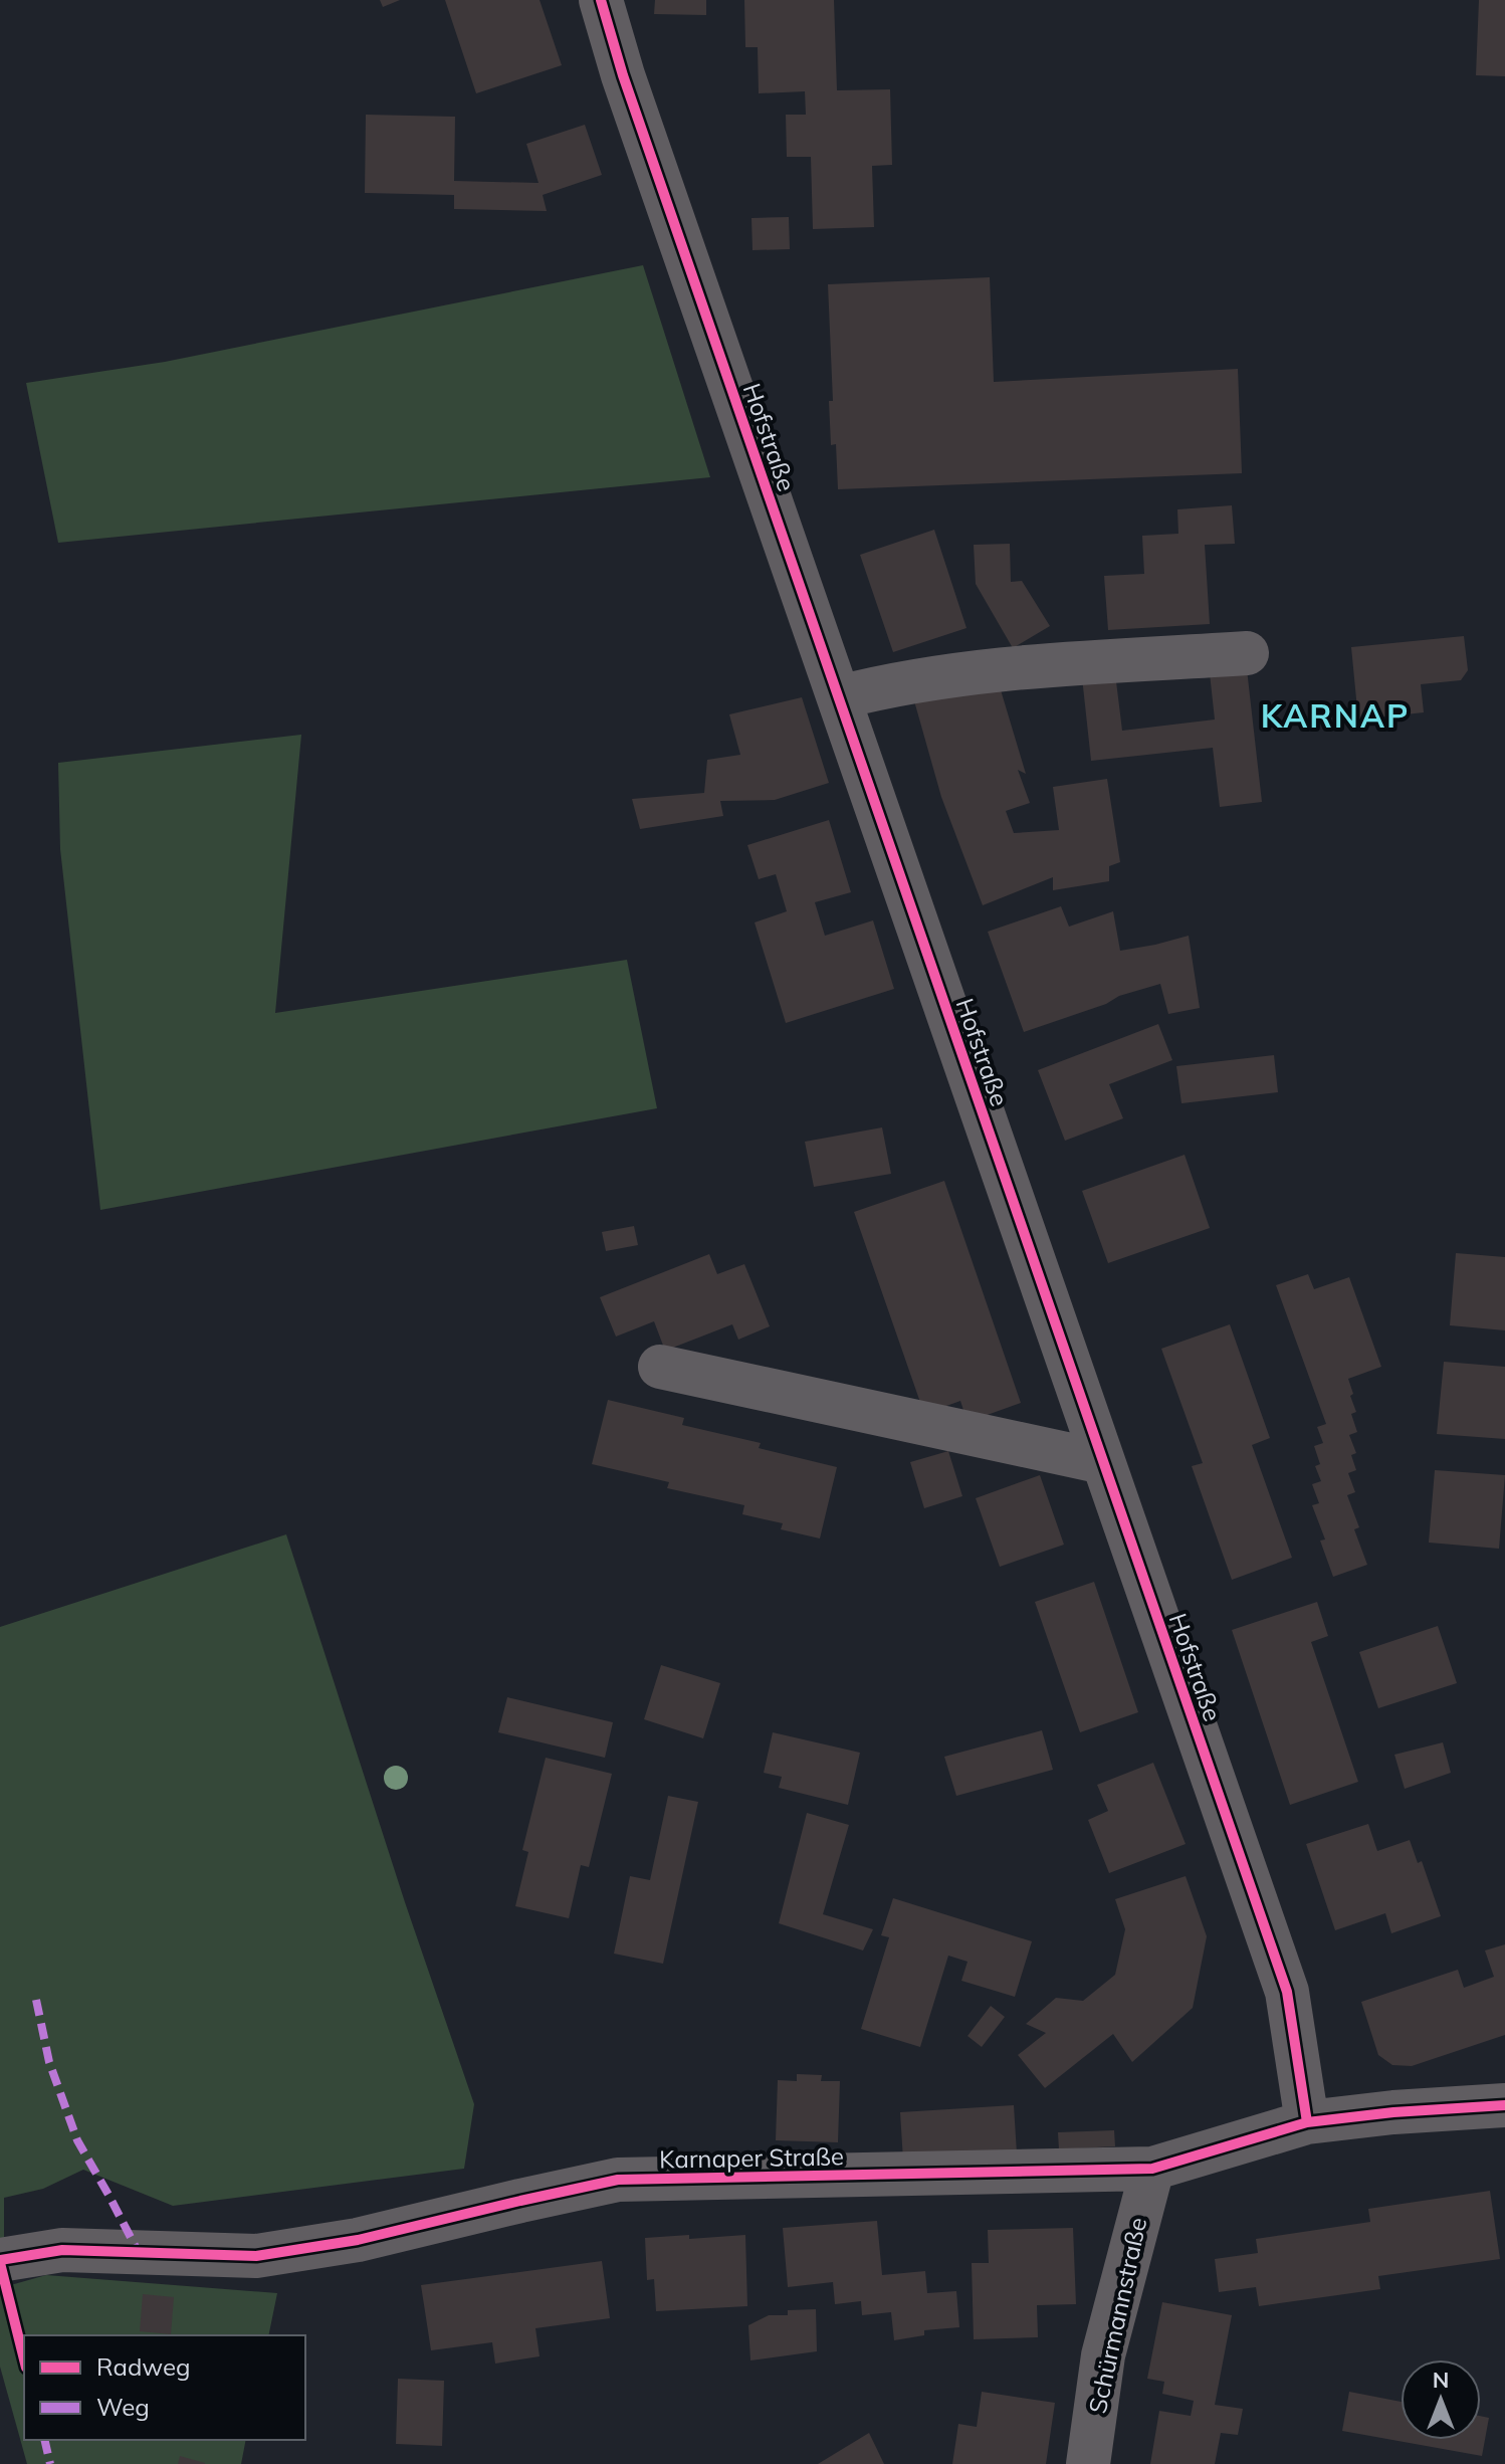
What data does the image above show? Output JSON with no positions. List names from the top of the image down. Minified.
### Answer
{"streets":{"street":["Hofstraße","Karnaper Straße","Schürmannstraße"]},"crossings":[["Hofstraße","Karnaper Straße"],["Karnaper Straße","Schürmannstraße"]],"districts":["KARNAP"],"legend":["Radweg","Weg"],"north":"top"}
